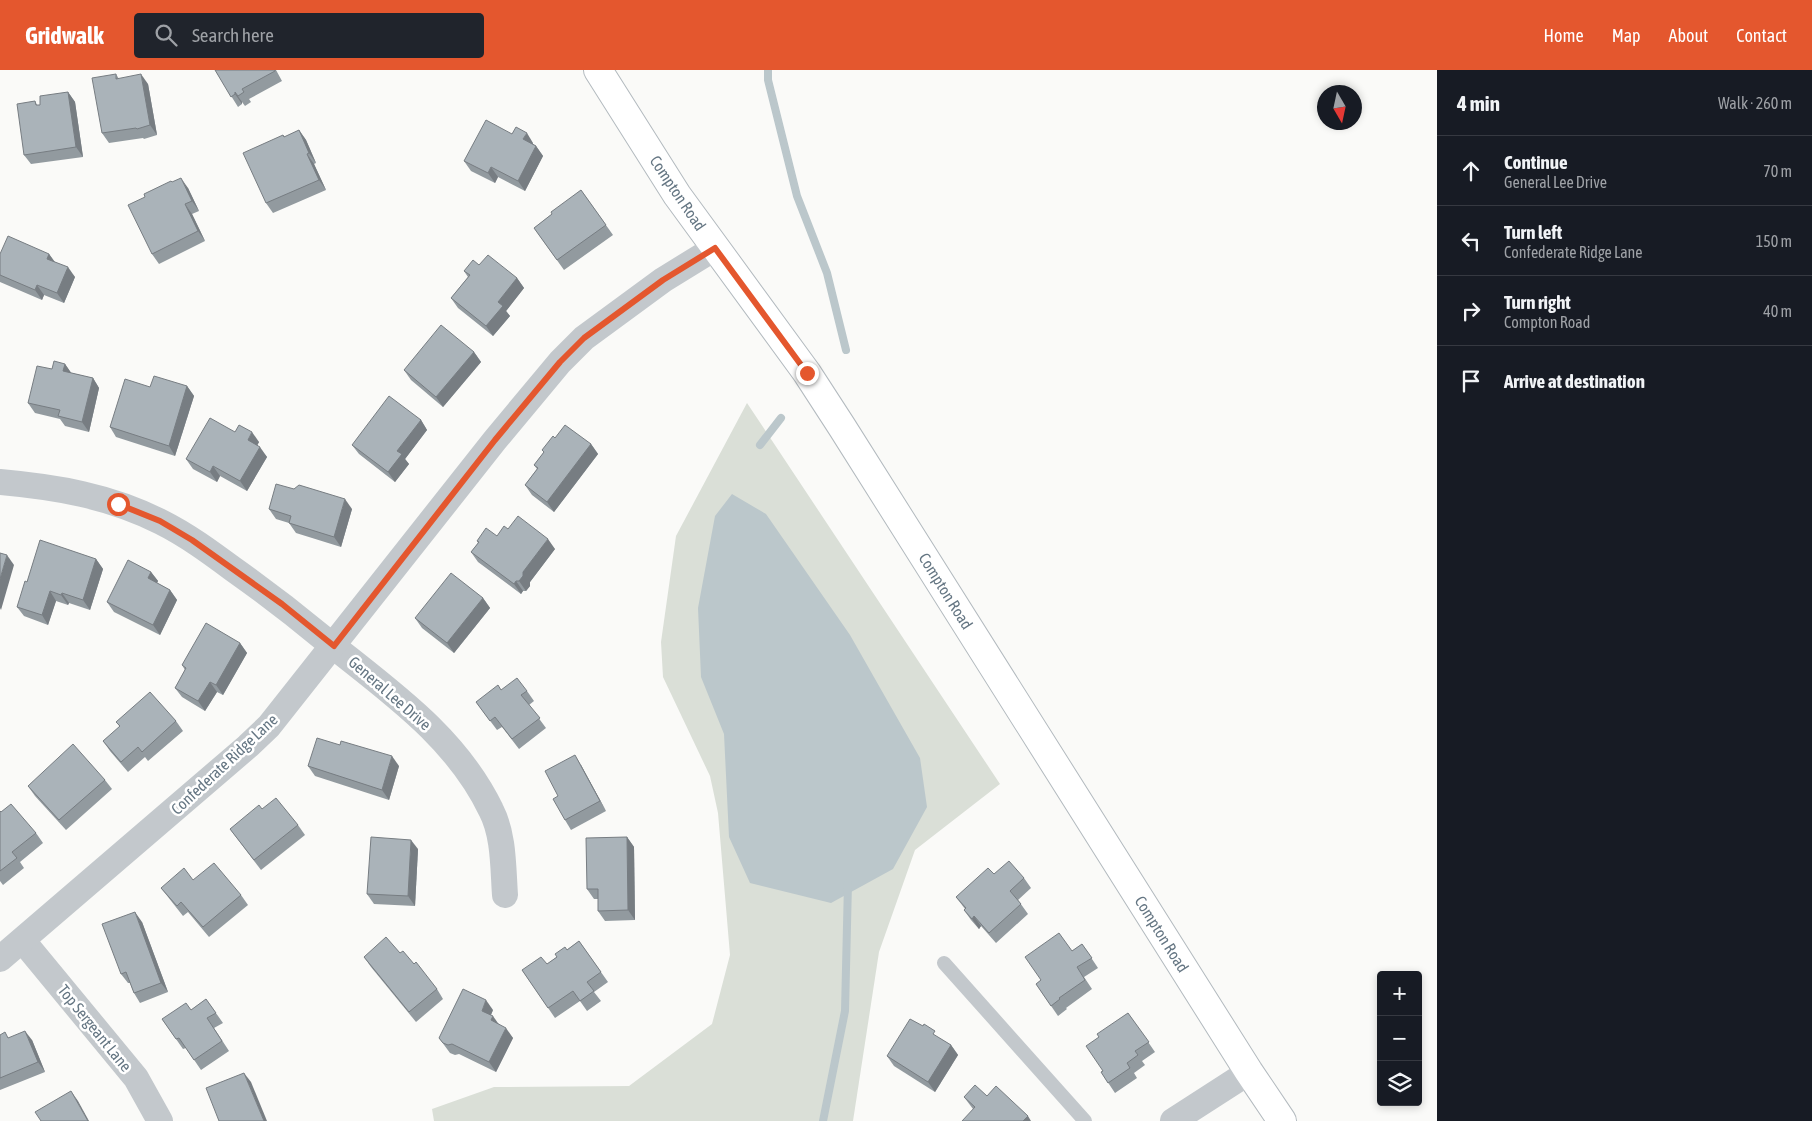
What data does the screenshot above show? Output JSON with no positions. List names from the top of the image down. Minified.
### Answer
{"streets":{"street":["Compton Road","General Lee Drive","Confederate Ridge Lane","Top Sergeant Lane"]},"crossings":[["Compton Road","Confederate Ridge Lane"],["General Lee Drive","Confederate Ridge Lane"],["Confederate Ridge Lane","Top Sergeant Lane"]],"north":"bottom","page":{"header":"Gridwalk","search":"Search here","nav":["Home","Map","About","Contact"],"heading":["4 min","Walk · 260 m"],"list":[["Continue","General Lee Drive","70 m"],["Turn left","Confederate Ridge Lane","150 m"],["Turn right","Compton Road","40 m"],"Arrive at destination"],"map_buttons":["+","−"]}}
